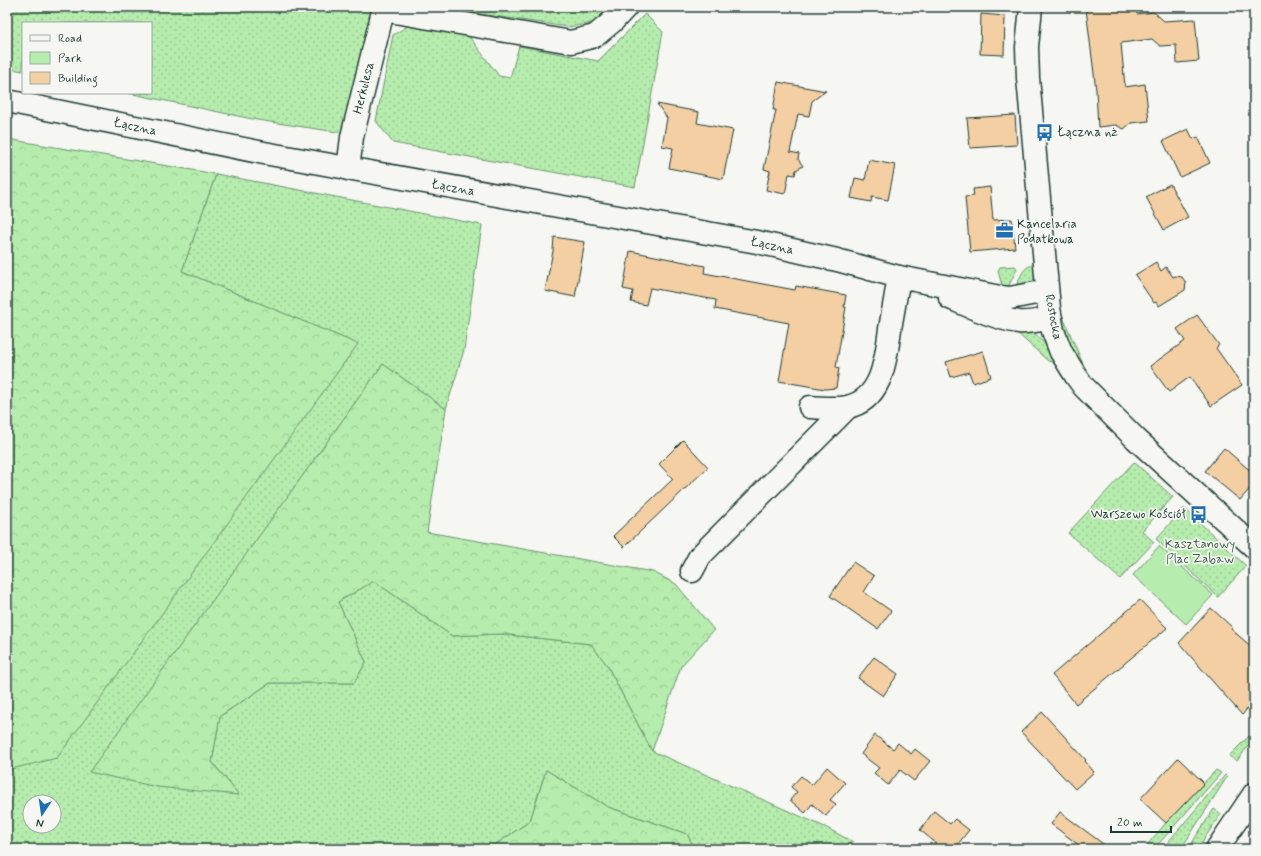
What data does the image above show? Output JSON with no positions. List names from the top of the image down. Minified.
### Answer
{"streets":{"street":["Herkulesa","Łączna","Rostocka"]},"crossings":[["Herkulesa","Łączna"],["Łączna","Rostocka"]],"parks":["Kasztanowy Plac Zabaw"],"places":{"bus stop":["Łączna nż","Warszewo Kościół"],"office":["Kancelaria Podatkowa"]},"legend":["Road","Park","Building"],"scale_bar":"20 m","north":"bottom"}
